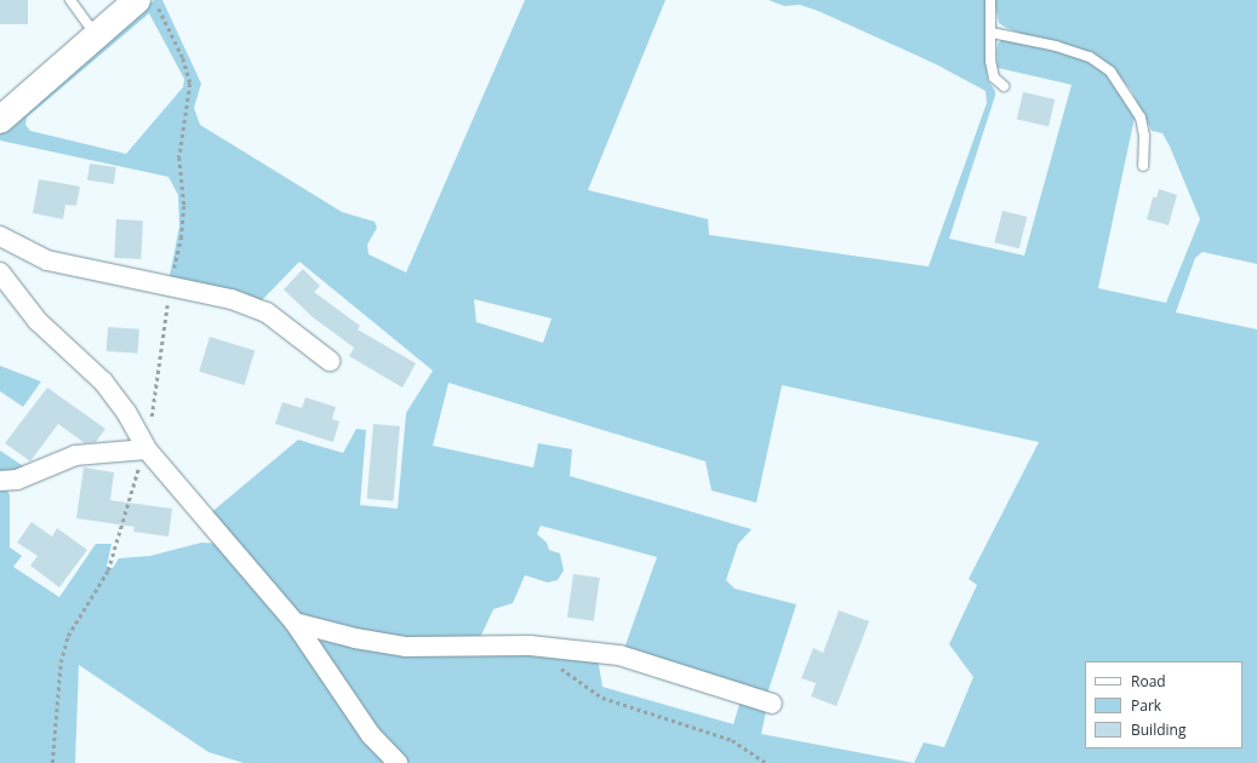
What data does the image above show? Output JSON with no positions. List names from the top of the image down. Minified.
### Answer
{"legend":["Road","Park","Building"]}
